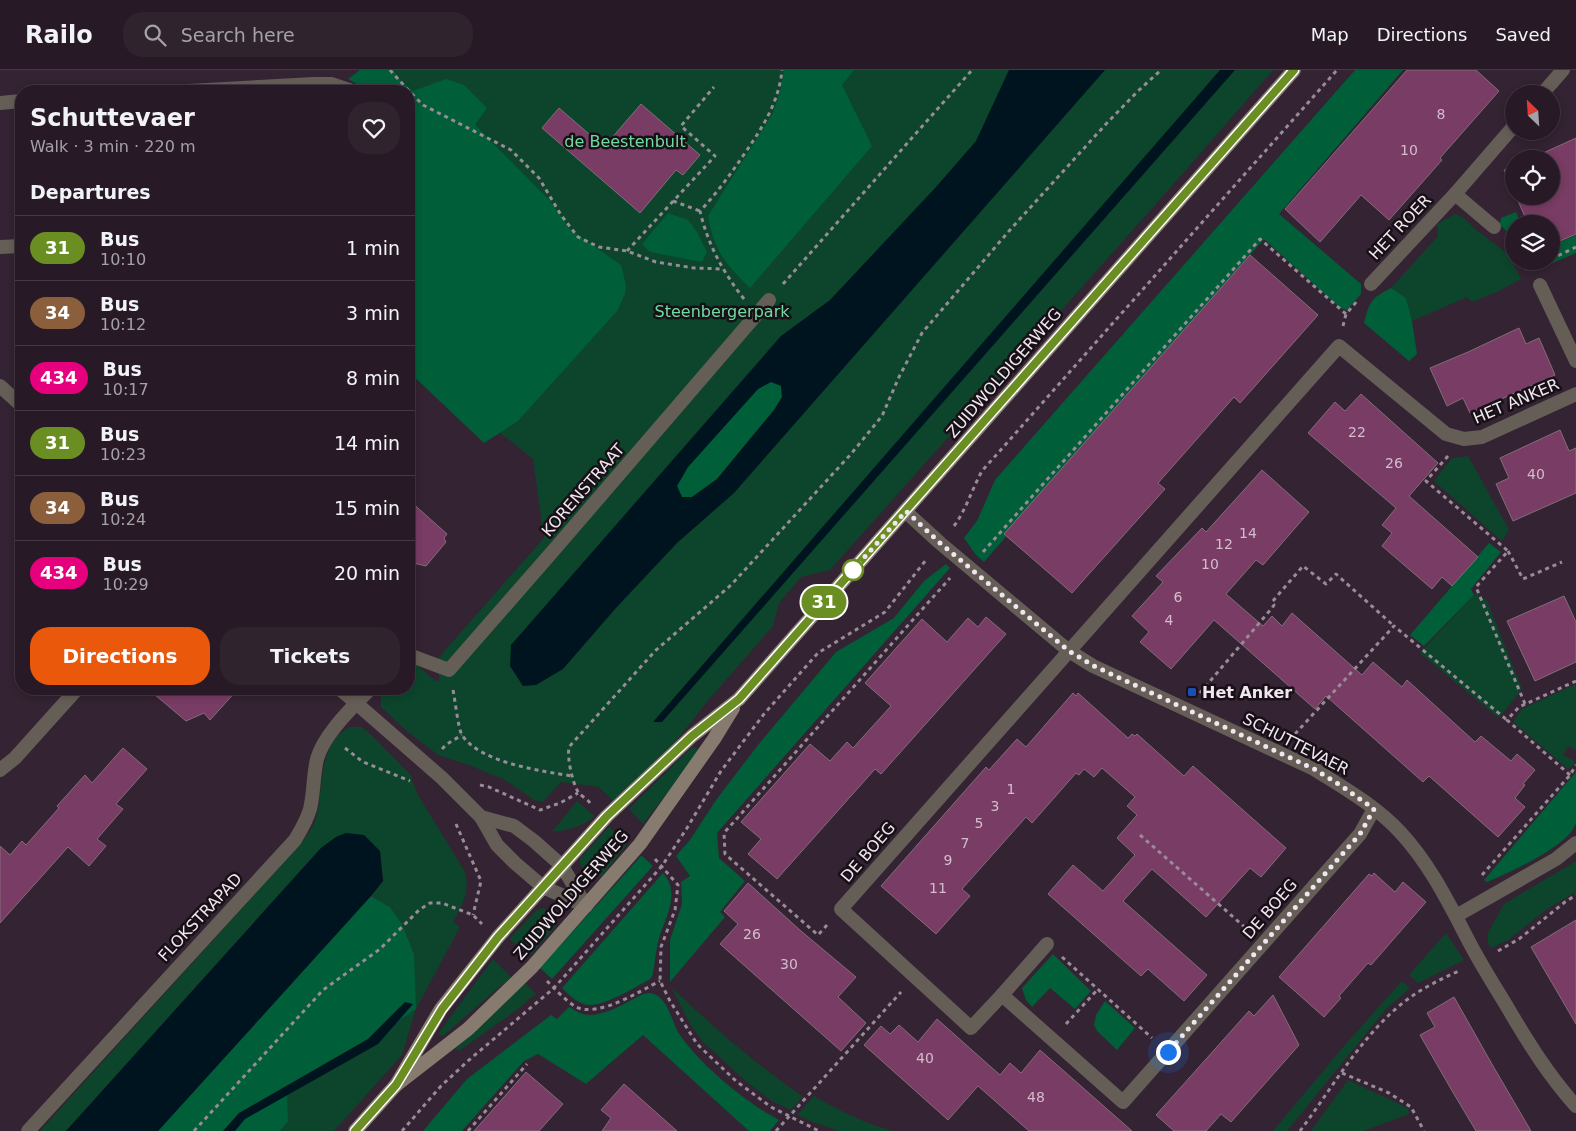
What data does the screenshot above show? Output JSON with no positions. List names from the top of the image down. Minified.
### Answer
{"streets":{"main road":["ZUIDWOLDIGERWEG"],"street":["HET ROER","HET ANKER","KORENSTRAAT","SCHUTTEVAER","DE BOEG","FLOKSTRAPAD"]},"crossings":[["ZUIDWOLDIGERWEG","SCHUTTEVAER"],["SCHUTTEVAER","DE BOEG"]],"parks":["de Beestenbult","Steenbergerpark"],"places":{"transit":["Het Anker"]},"lines":["bus line 31"],"house_numbers":["8","10","22","26","40","14","12","10","6","4","1","3","5","7","9","11","26","30","40","48"],"north":"top left","page":{"header":"Railo","search":"Search here","nav":["Map","Directions","Saved"],"on_map":"31","heading":[["Schuttevaer","Walk · 3 min · 220 m"],"Departures"],"list":[{"mark":"31","name":"Bus","note":"10:10","value":"1 min"},{"mark":"34","name":"Bus","note":"10:12","value":"3 min"},{"mark":"434","name":"Bus","note":"10:17","value":"8 min"},{"mark":"31","name":"Bus","note":"10:23","value":"14 min"},{"mark":"34","name":"Bus","note":"10:24","value":"15 min"},{"mark":"434","name":"Bus","note":"10:29","value":"20 min"}],"buttons":["Directions","Tickets"]}}
